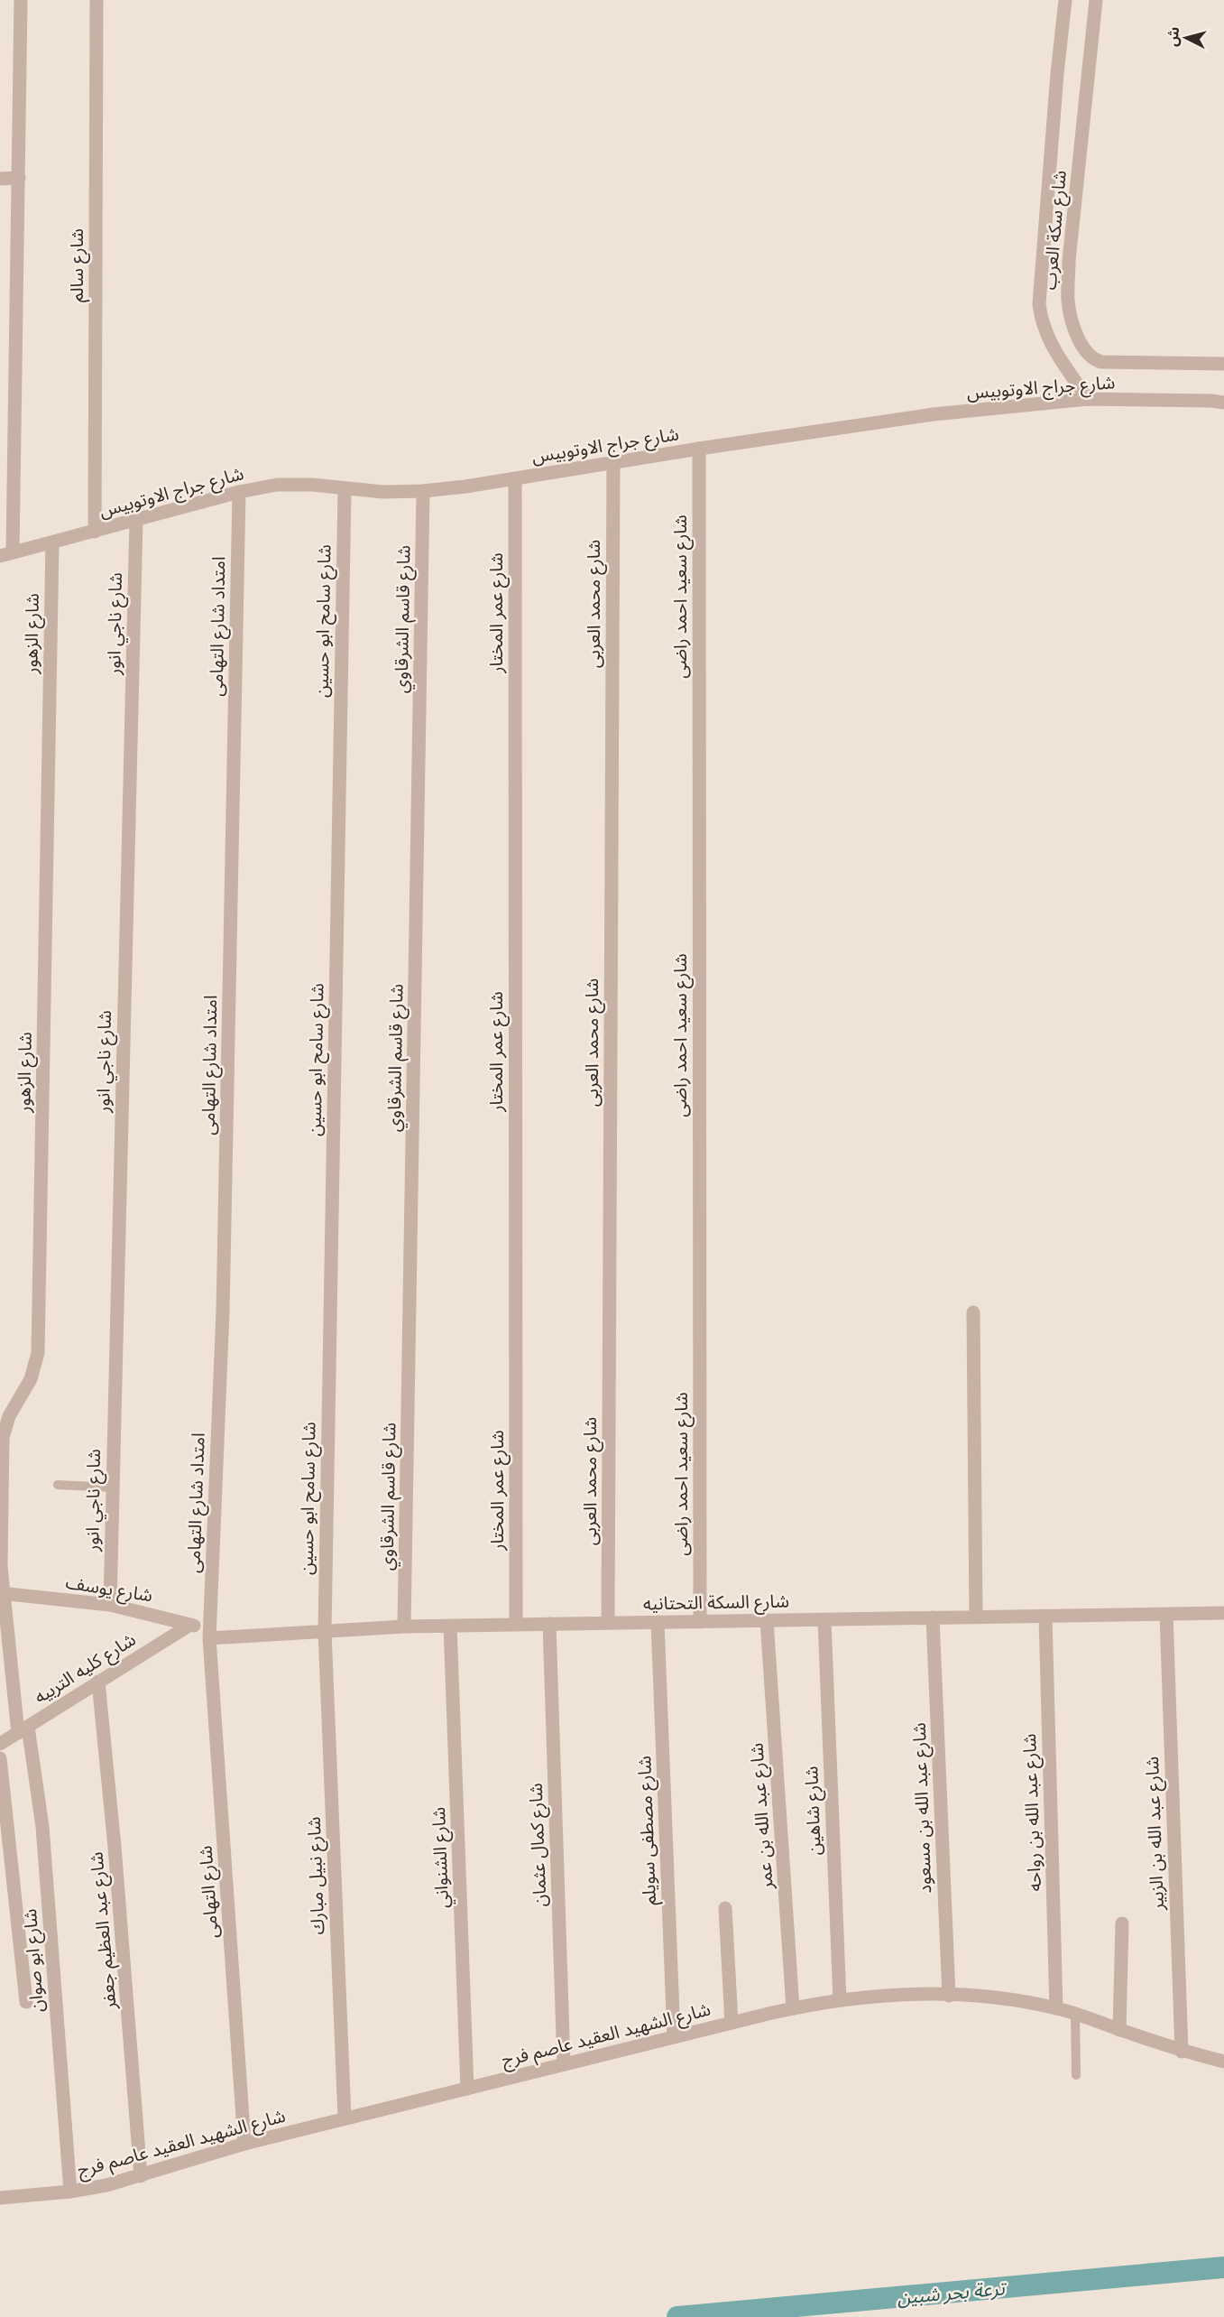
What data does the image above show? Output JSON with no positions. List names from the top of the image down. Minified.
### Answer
{"streets":{"street":["شارع سكة العرب","شارع سالم","شارع جراج الاوتوبيس","شارع سعيد احمد راضى","شارع محمد العربى","شارع عمر المختار","شارع قاسم الشرقاوي","شارع سامح ابو حسين","شارع ناجي انور","امتداد شارع التهامى","شارع الزهور","شارع يوسف","شارع السكة التحتانيه","شارع كليه التربيه","شارع عبد الله بن مسعود","شارع شاهين","شارع عبد الله بن رواحه","شارع عبد الله بن عمر","شارع مصطفى سويلم","شارع عبد الله بن الزبير","شارع كمال عثمان","شارع الشنواني","شارع نبيل مبارك","شارع التهامى","شارع عبد العظيم جعفر","شارع ابو صوان","شارع الشهيد العقيد عاصم فرج"]},"crossings":[["شارع سالم","شارع جراج الاوتوبيس"],["شارع جراج الاوتوبيس","شارع سعيد احمد راضى"],["شارع جراج الاوتوبيس","شارع محمد العربى"],["شارع جراج الاوتوبيس","شارع عمر المختار"],["شارع جراج الاوتوبيس","شارع قاسم الشرقاوي"],["شارع جراج الاوتوبيس","شارع سامح ابو حسين"],["شارع جراج الاوتوبيس","شارع ناجي انور"],["شارع جراج الاوتوبيس","امتداد شارع التهامى"],["شارع جراج الاوتوبيس","شارع الزهور"],["شارع سعيد احمد راضى","شارع السكة التحتانيه"],["شارع محمد العربى","شارع السكة التحتانيه"],["شارع عمر المختار","شارع السكة التحتانيه"],["شارع قاسم الشرقاوي","شارع السكة التحتانيه"],["شارع سامح ابو حسين","شارع السكة التحتانيه"],["شارع سامح ابو حسين","شارع نبيل مبارك"],["شارع ناجي انور","شارع يوسف"],["امتداد شارع التهامى","شارع يوسف"],["امتداد شارع التهامى","شارع السكة التحتانيه"],["امتداد شارع التهامى","شارع التهامى"],["شارع الزهور","شارع يوسف"],["شارع الزهور","شارع ابو صوان"],["شارع يوسف","شارع السكة التحتانيه"],["شارع يوسف","شارع كليه التربيه"],["شارع يوسف","شارع التهامى"],["شارع يوسف","شارع ابو صوان"],["شارع السكة التحتانيه","شارع عبد الله بن مسعود"],["شارع السكة التحتانيه","شارع شاهين"],["شارع السكة التحتانيه","شارع عبد الله بن رواحه"],["شارع السكة التحتانيه","شارع عبد الله بن عمر"],["شارع السكة التحتانيه","شارع مصطفى سويلم"],["شارع السكة التحتانيه","شارع عبد الله بن الزبير"],["شارع السكة التحتانيه","شارع كمال عثمان"],["شارع السكة التحتانيه","شارع الشنواني"],["شارع السكة التحتانيه","شارع نبيل مبارك"],["شارع السكة التحتانيه","شارع التهامى"],["شارع كليه التربيه","شارع عبد العظيم جعفر"],["شارع كليه التربيه","شارع ابو صوان"],["شارع عبد الله بن مسعود","شارع الشهيد العقيد عاصم فرج"],["شارع شاهين","شارع الشهيد العقيد عاصم فرج"],["شارع عبد الله بن رواحه","شارع الشهيد العقيد عاصم فرج"],["شارع عبد الله بن عمر","شارع الشهيد العقيد عاصم فرج"],["شارع مصطفى سويلم","شارع الشهيد العقيد عاصم فرج"],["شارع عبد الله بن الزبير","شارع الشهيد العقيد عاصم فرج"],["شارع كمال عثمان","شارع الشهيد العقيد عاصم فرج"],["شارع الشنواني","شارع الشهيد العقيد عاصم فرج"],["شارع نبيل مبارك","شارع الشهيد العقيد عاصم فرج"],["شارع التهامى","شارع الشهيد العقيد عاصم فرج"],["شارع عبد العظيم جعفر","شارع الشهيد العقيد عاصم فرج"],["شارع ابو صوان","شارع الشهيد العقيد عاصم فرج"]],"water":["ترعة بحر شبين"],"north":"left"}
